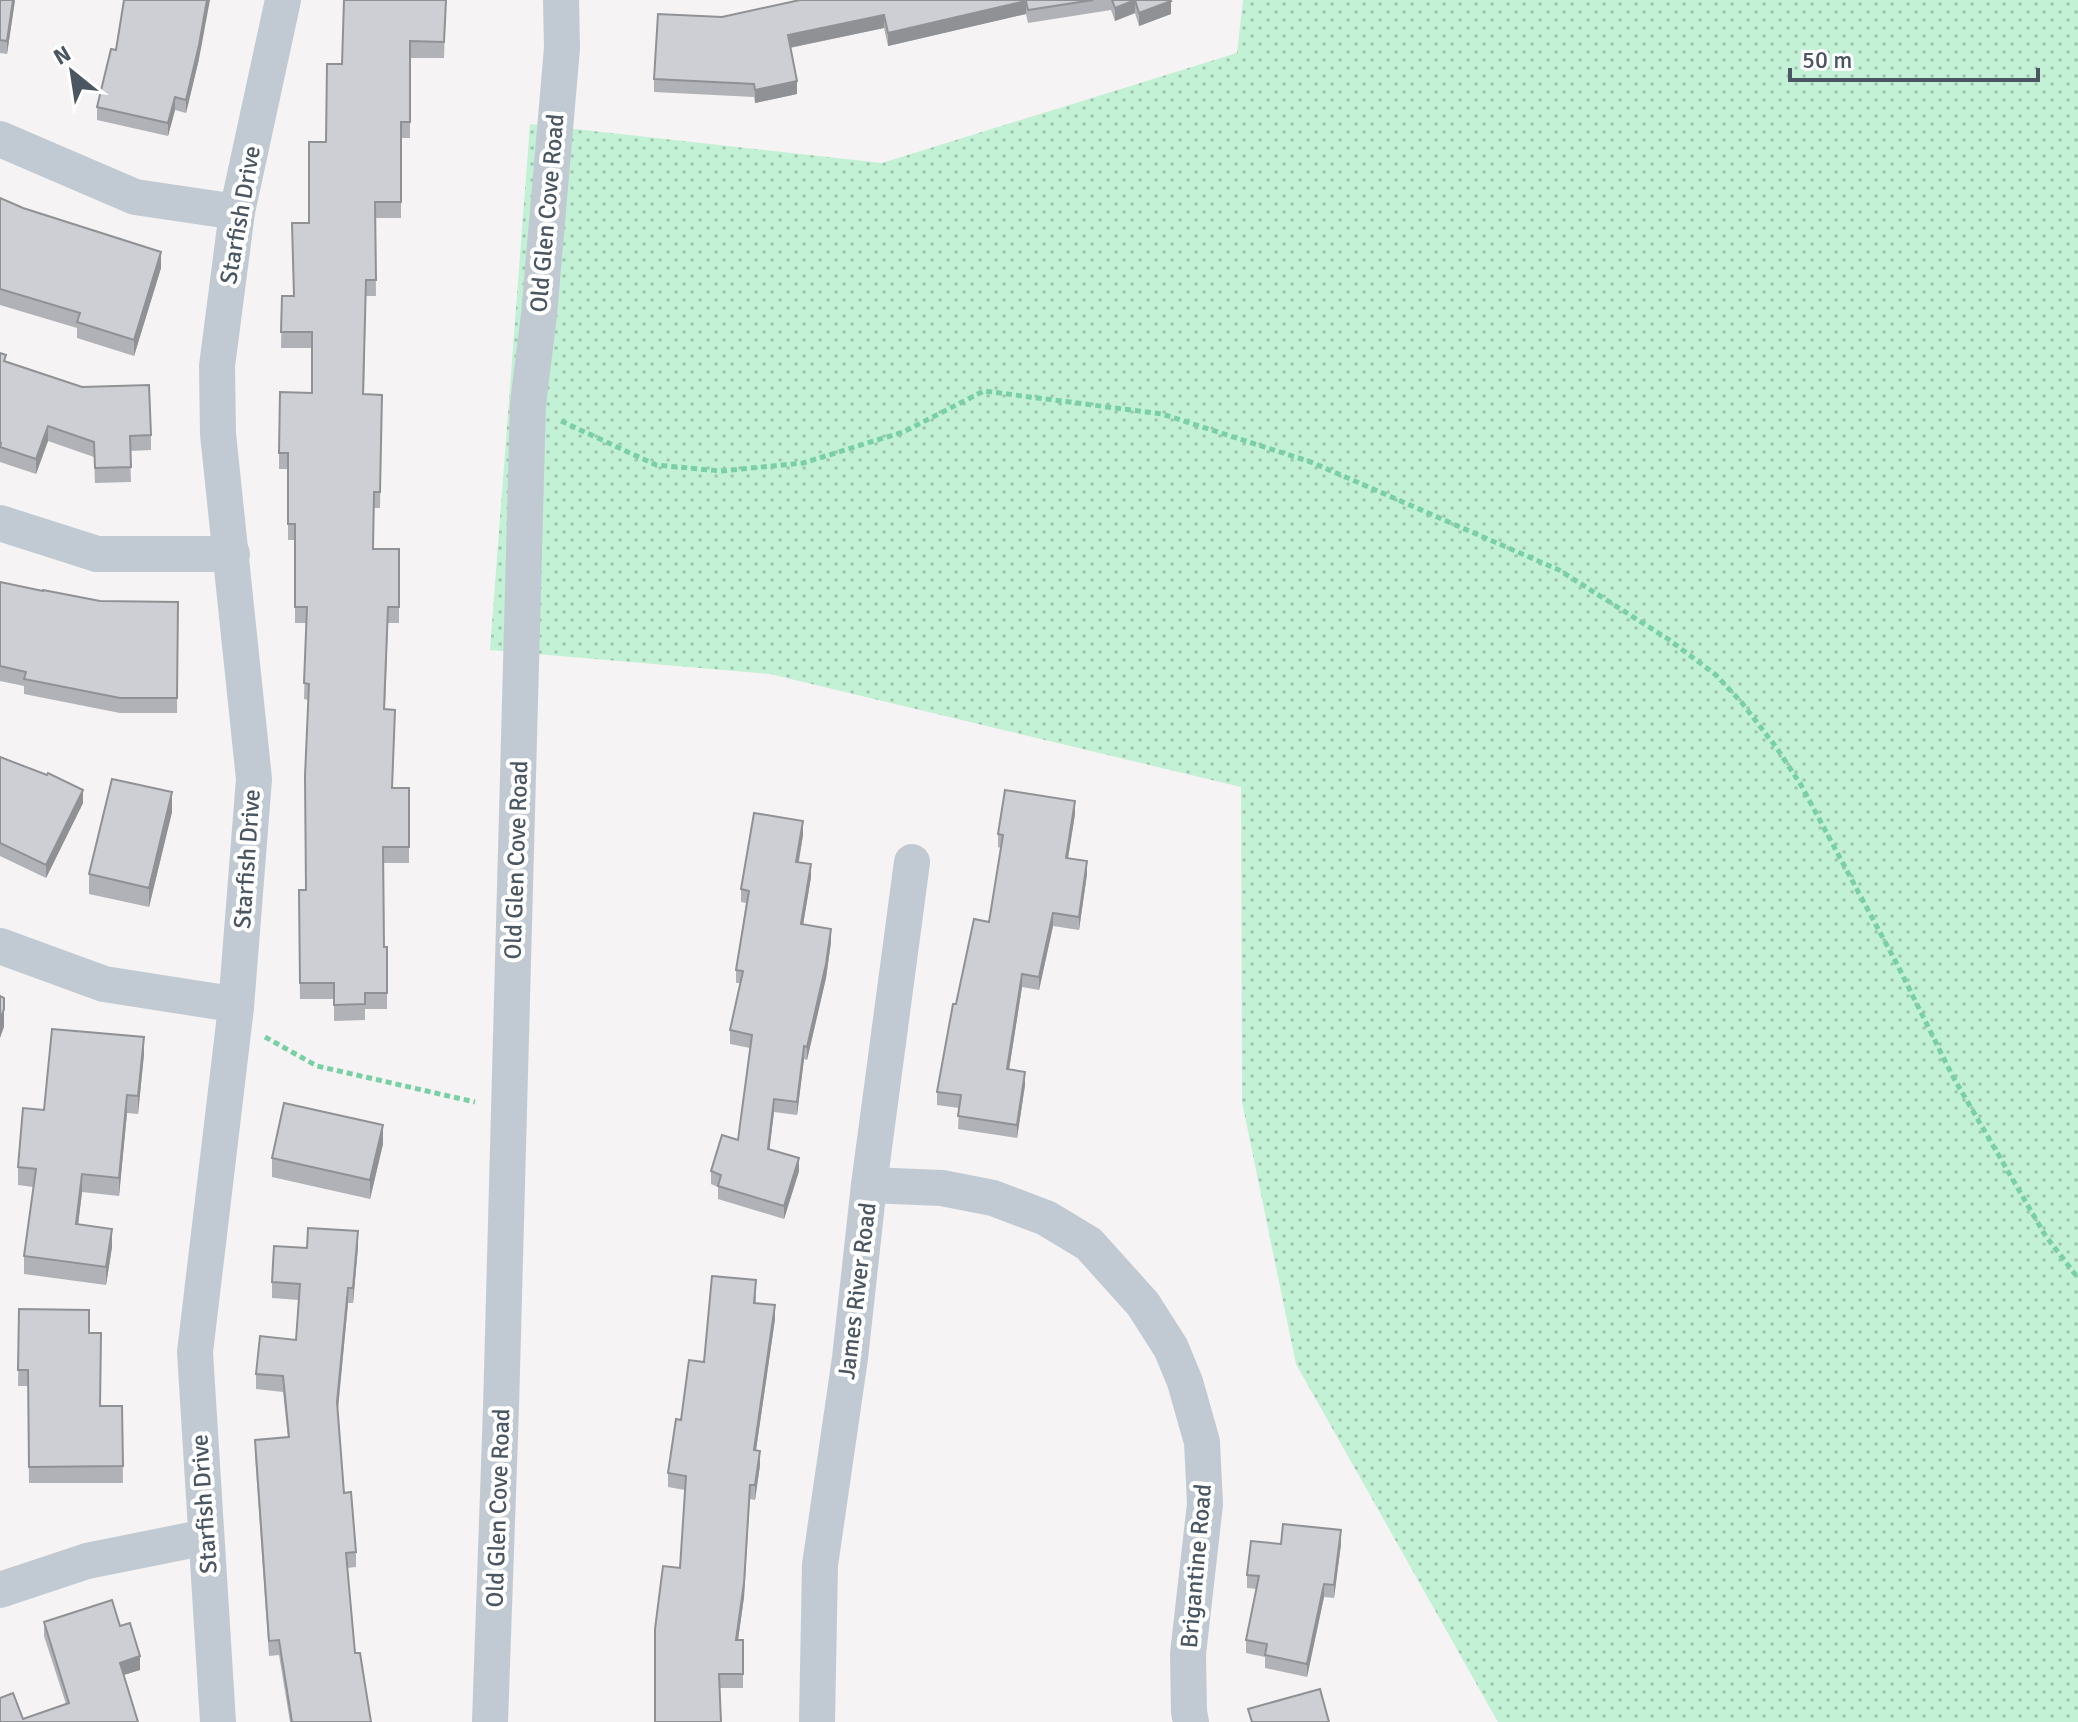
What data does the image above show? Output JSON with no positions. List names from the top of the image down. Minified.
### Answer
{"streets":{"street":["Old Glen Cove Road","Starfish Drive","James River Road","Brigantine Road"]},"crossings":[["James River Road","Brigantine Road"]],"scale_bar":"50 m","north":"top left"}
